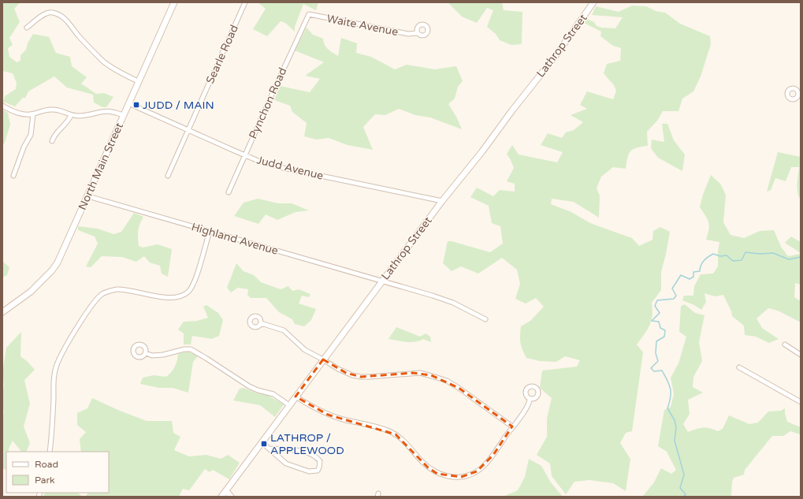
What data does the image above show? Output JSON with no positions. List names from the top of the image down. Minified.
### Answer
{"streets":{"street":["Waite Avenue","Lathrop Street","Searle Road","Pynchon Road","North Main Street","Judd Avenue","Highland Avenue"]},"crossings":[["Waite Avenue","Pynchon Road"],["Lathrop Street","Judd Avenue"],["Lathrop Street","Highland Avenue"],["Searle Road","Judd Avenue"],["Pynchon Road","Judd Avenue"],["North Main Street","Judd Avenue"],["North Main Street","Highland Avenue"]],"places":{"transit":["JUDD / MAIN","LATHROP / APPLEWOOD"]},"legend":["Road","Park"]}
